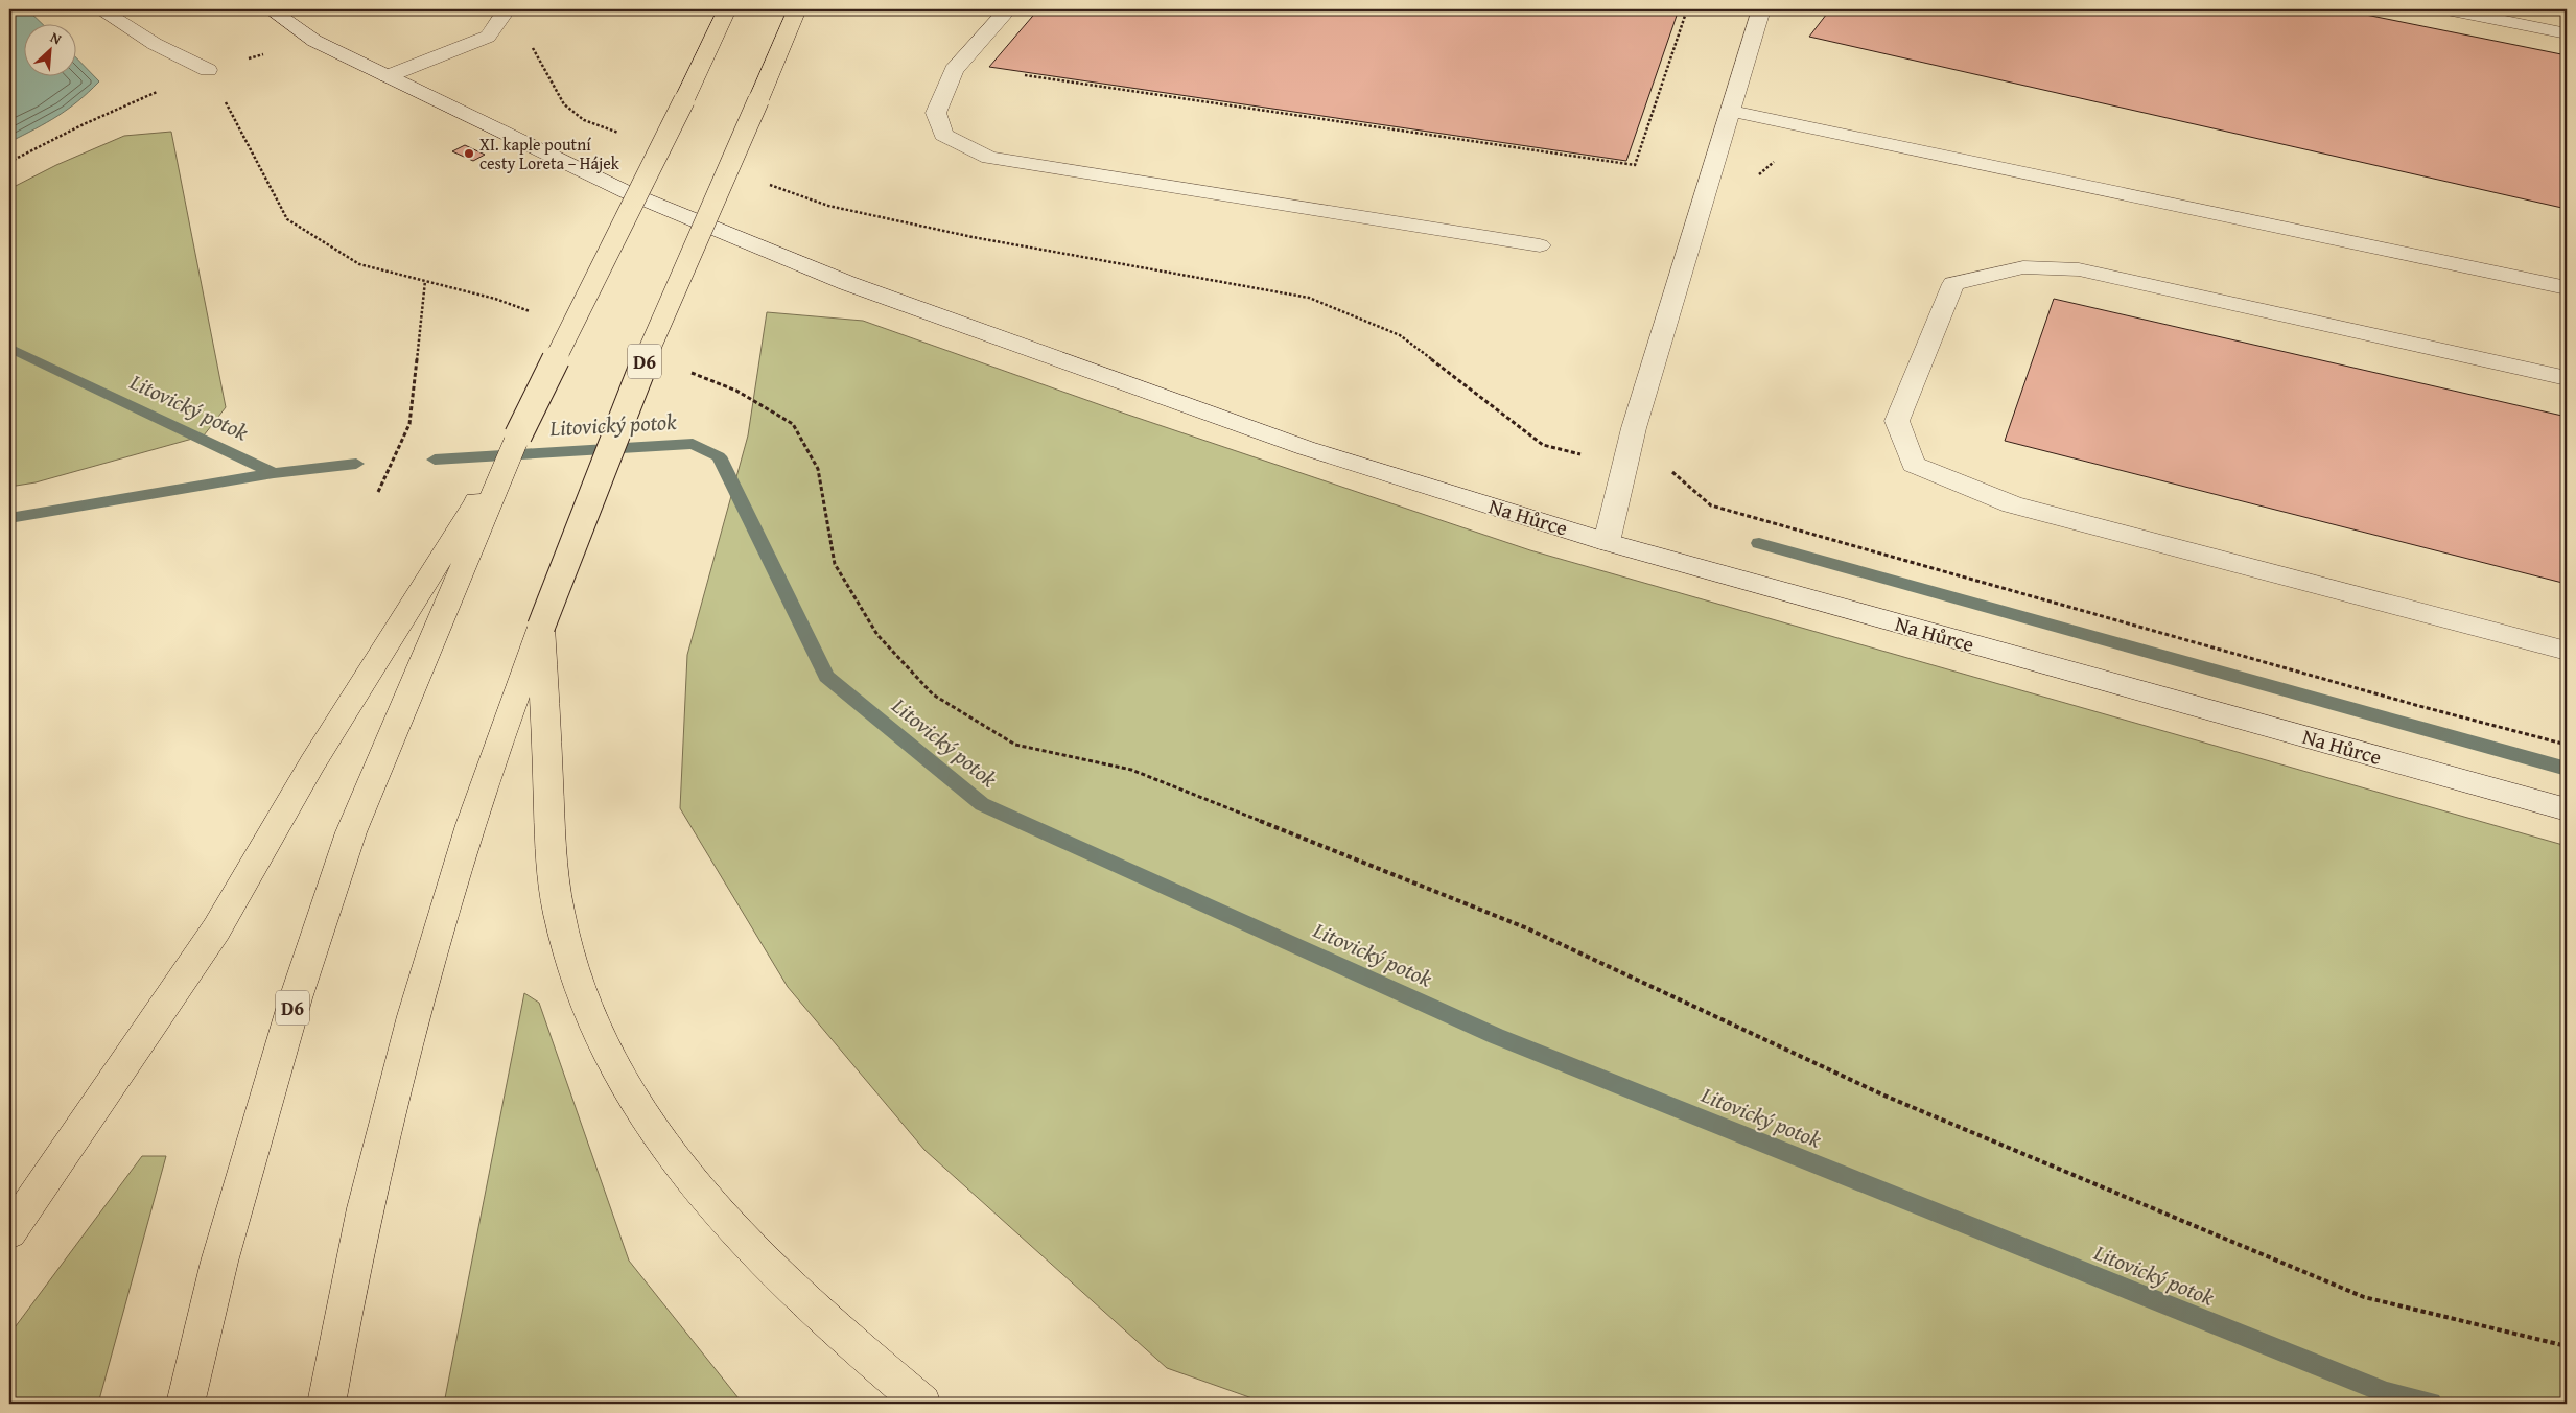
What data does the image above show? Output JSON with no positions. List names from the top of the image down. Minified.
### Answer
{"streets":{"highway":["D6"],"main road":["Na Hůrce"]},"water":["Litovický potok"],"places":["ⅩⅠ. kaple poutní cesty Loreta – Hájek"],"north":"top right"}
